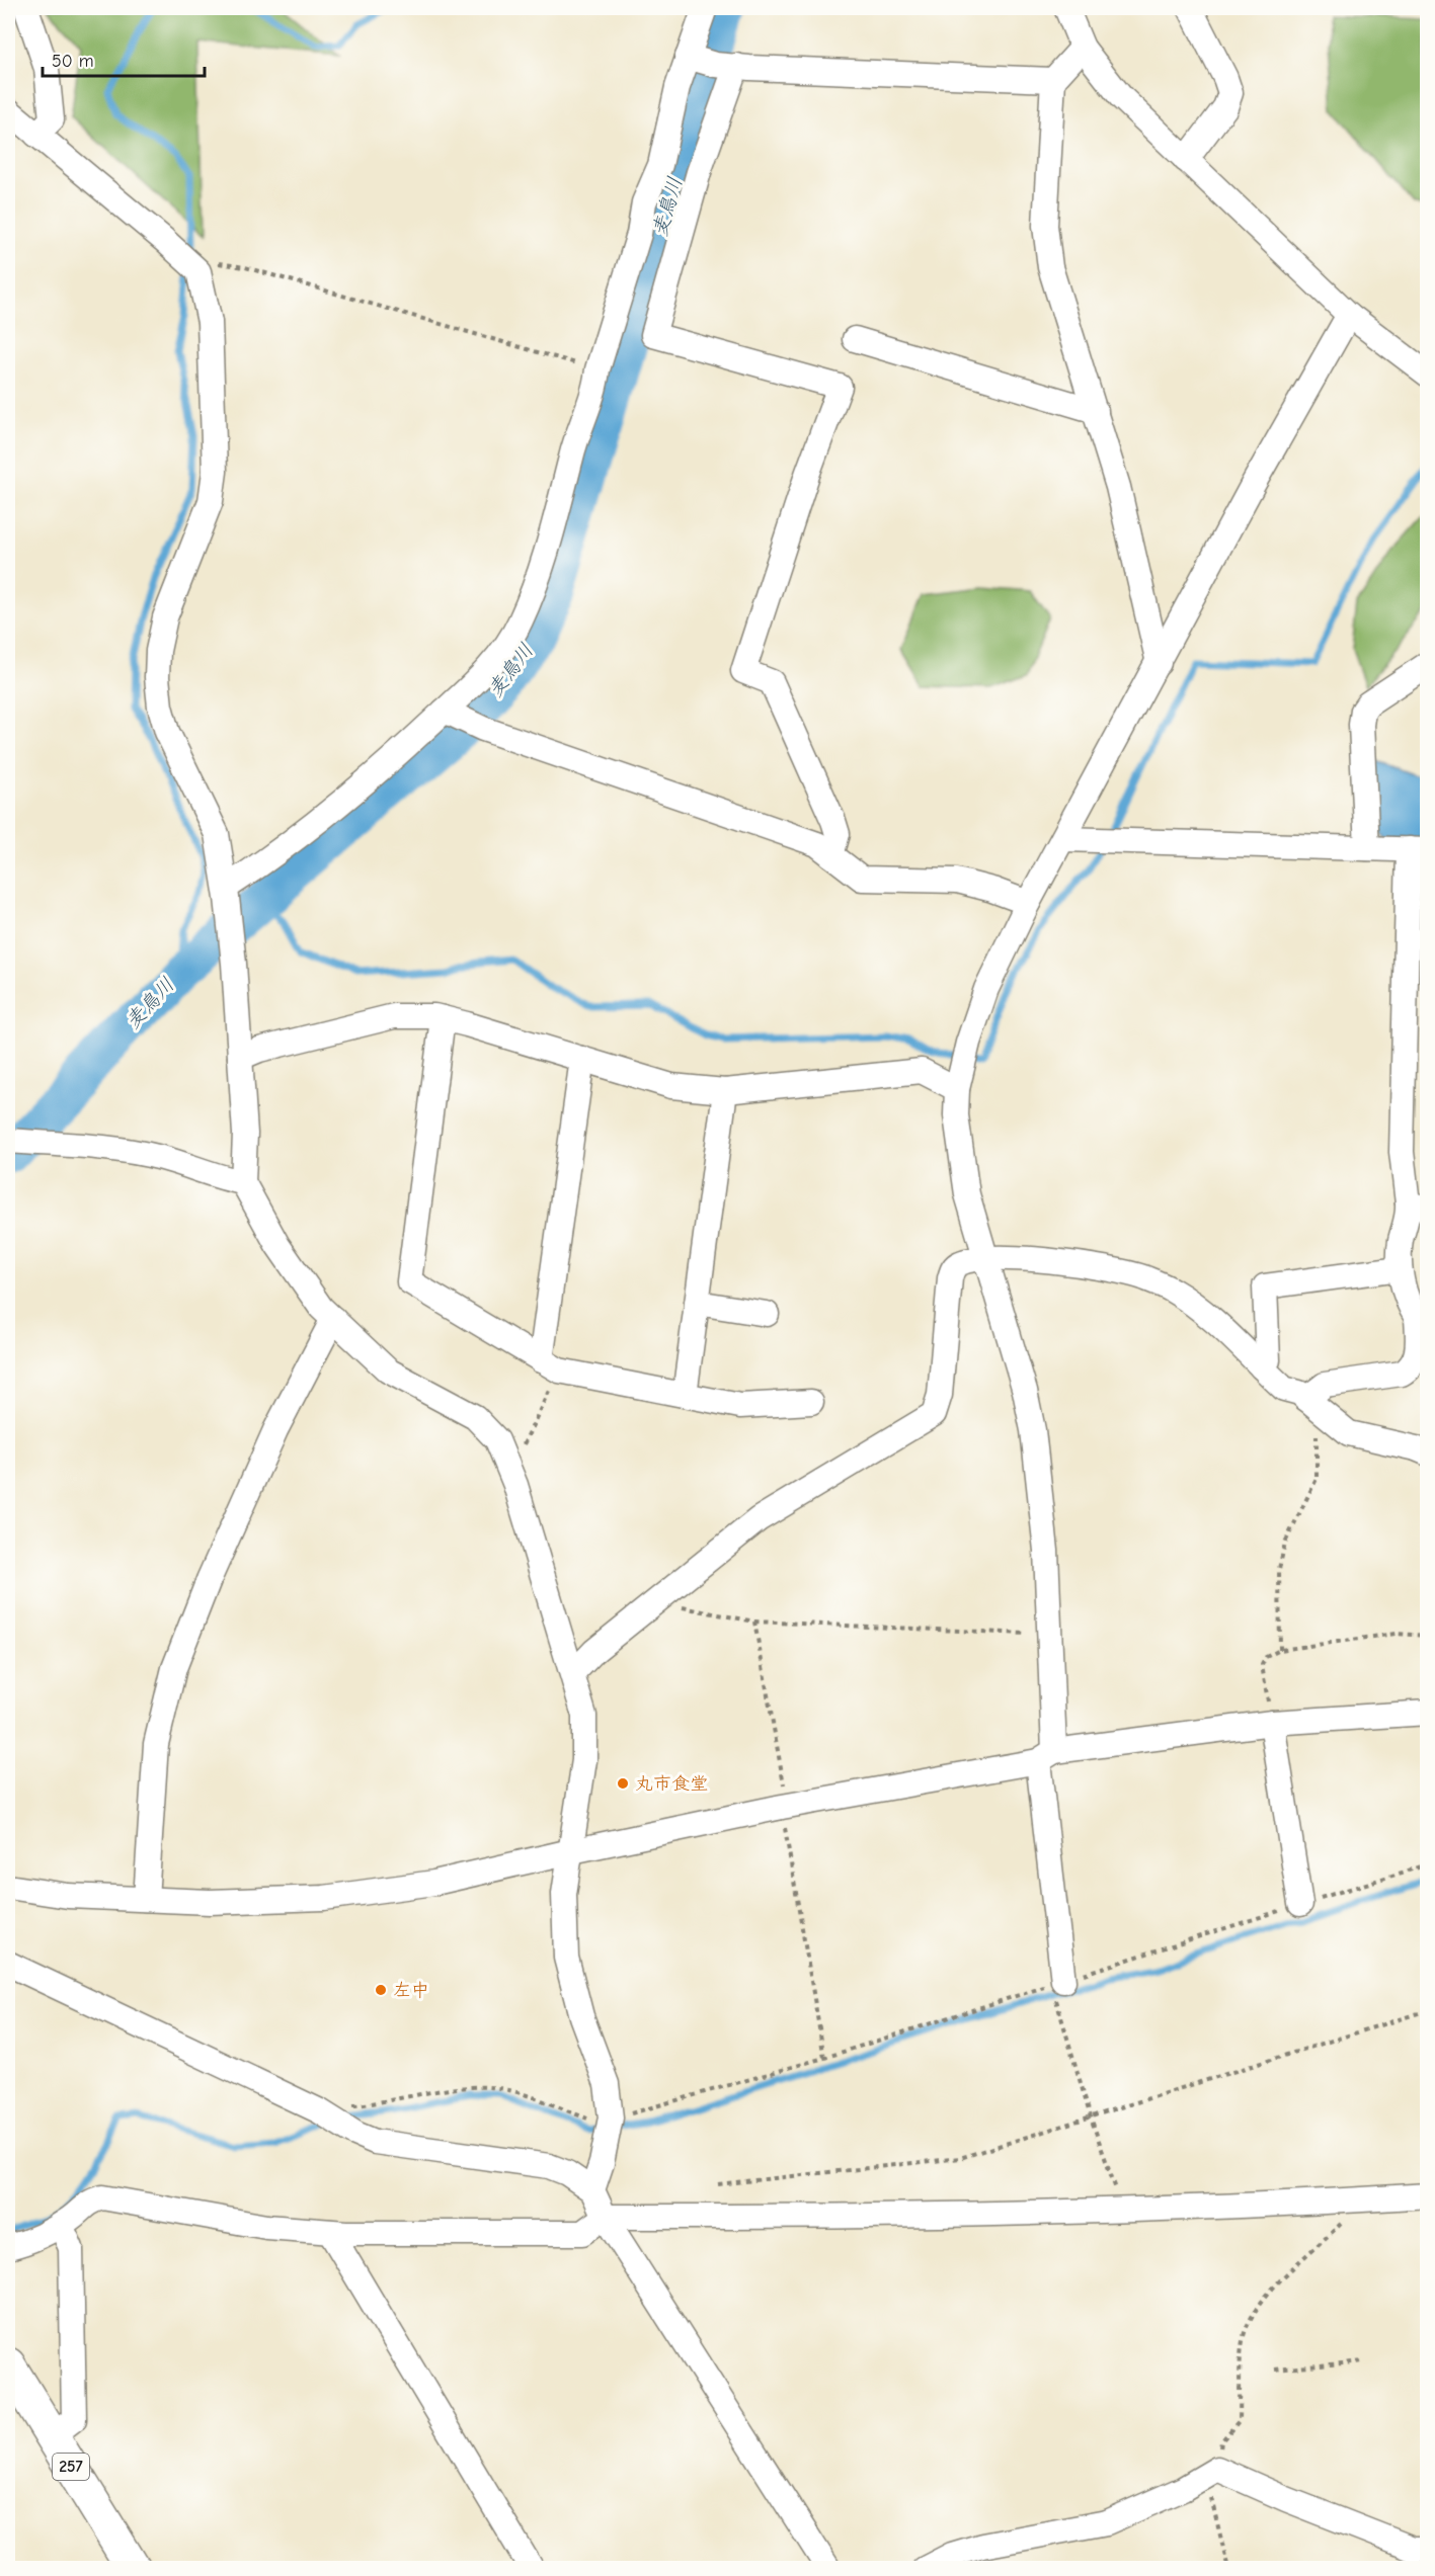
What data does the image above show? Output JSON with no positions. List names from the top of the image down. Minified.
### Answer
{"streets":{"highway":["257"]},"water":["麦鳥川"],"places":["丸市食堂","左中"],"scale_bar":"50 m"}
